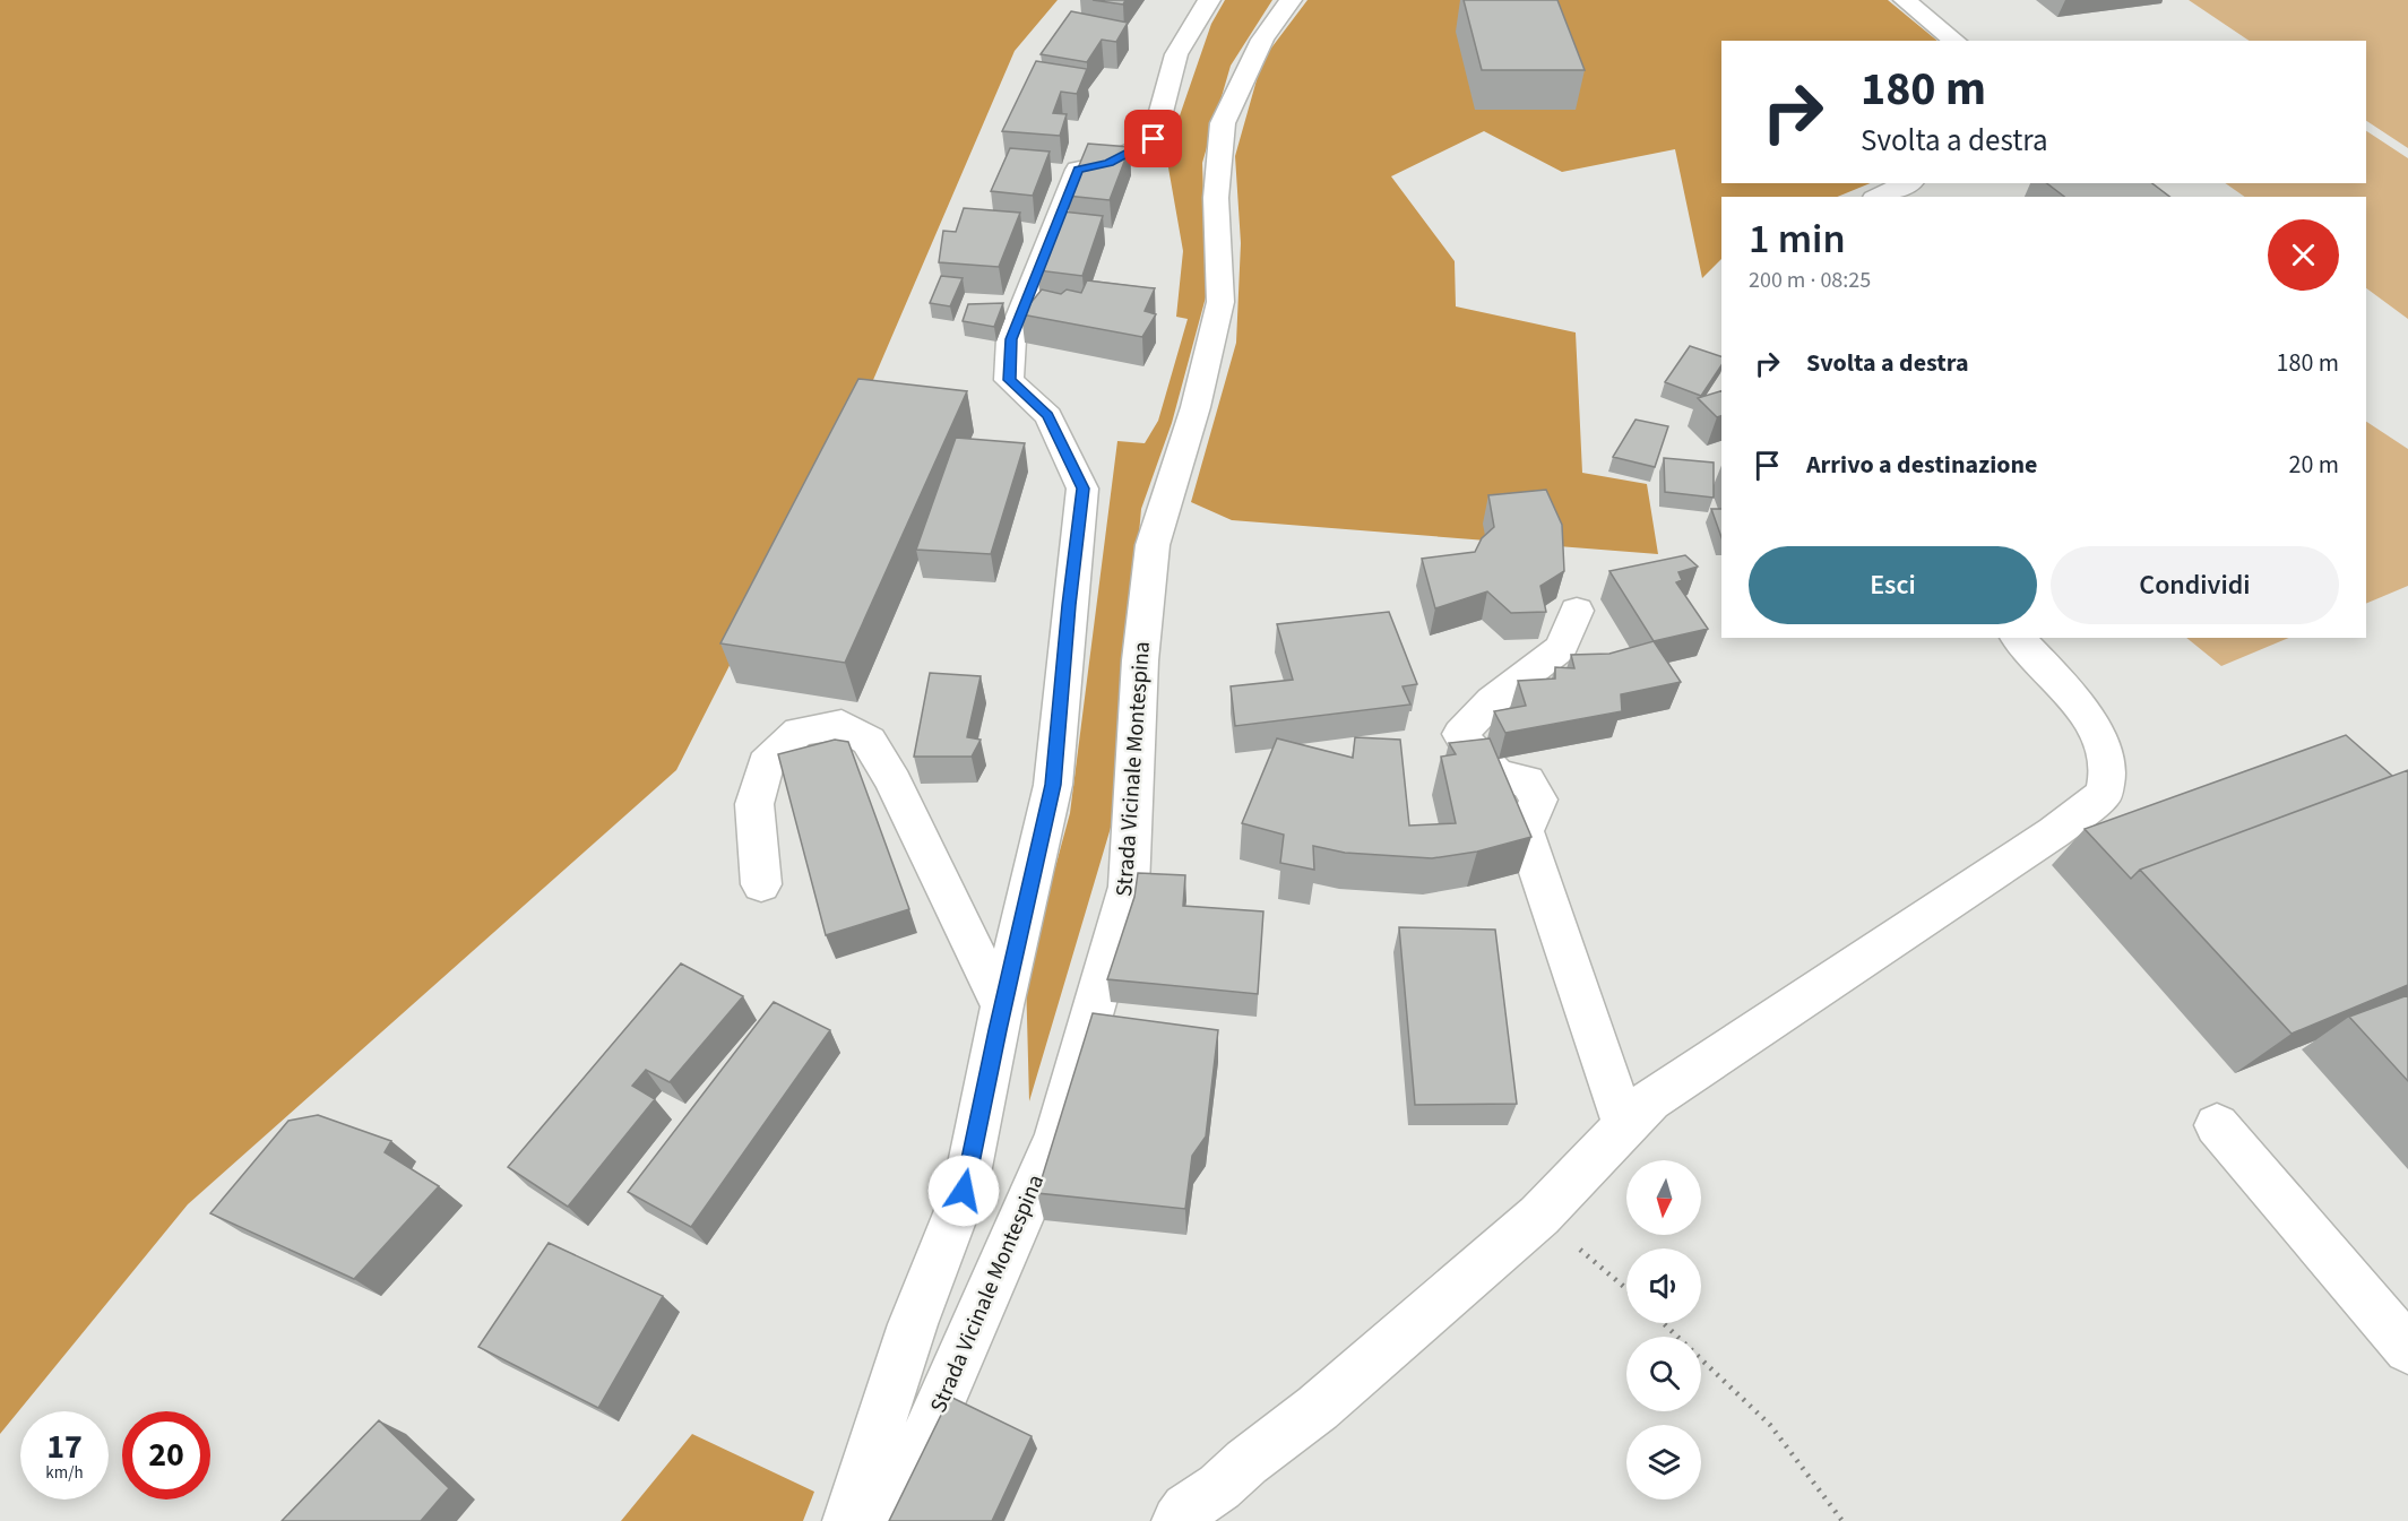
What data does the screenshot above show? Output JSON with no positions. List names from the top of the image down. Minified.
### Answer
{"streets":{"street":["Strada Vicinale Montespina"]},"north":"bottom","page":{"turn":["180 m","Svolta a destra"],"heading":["1 min","200 m · 08:25"],"list":[{"name":"Svolta a destra","value":"180 m"},{"name":"Arrivo a destinazione","value":"20 m"}],"buttons":["Esci","Condividi"],"speed":"17 km/h","limit":"20"}}
